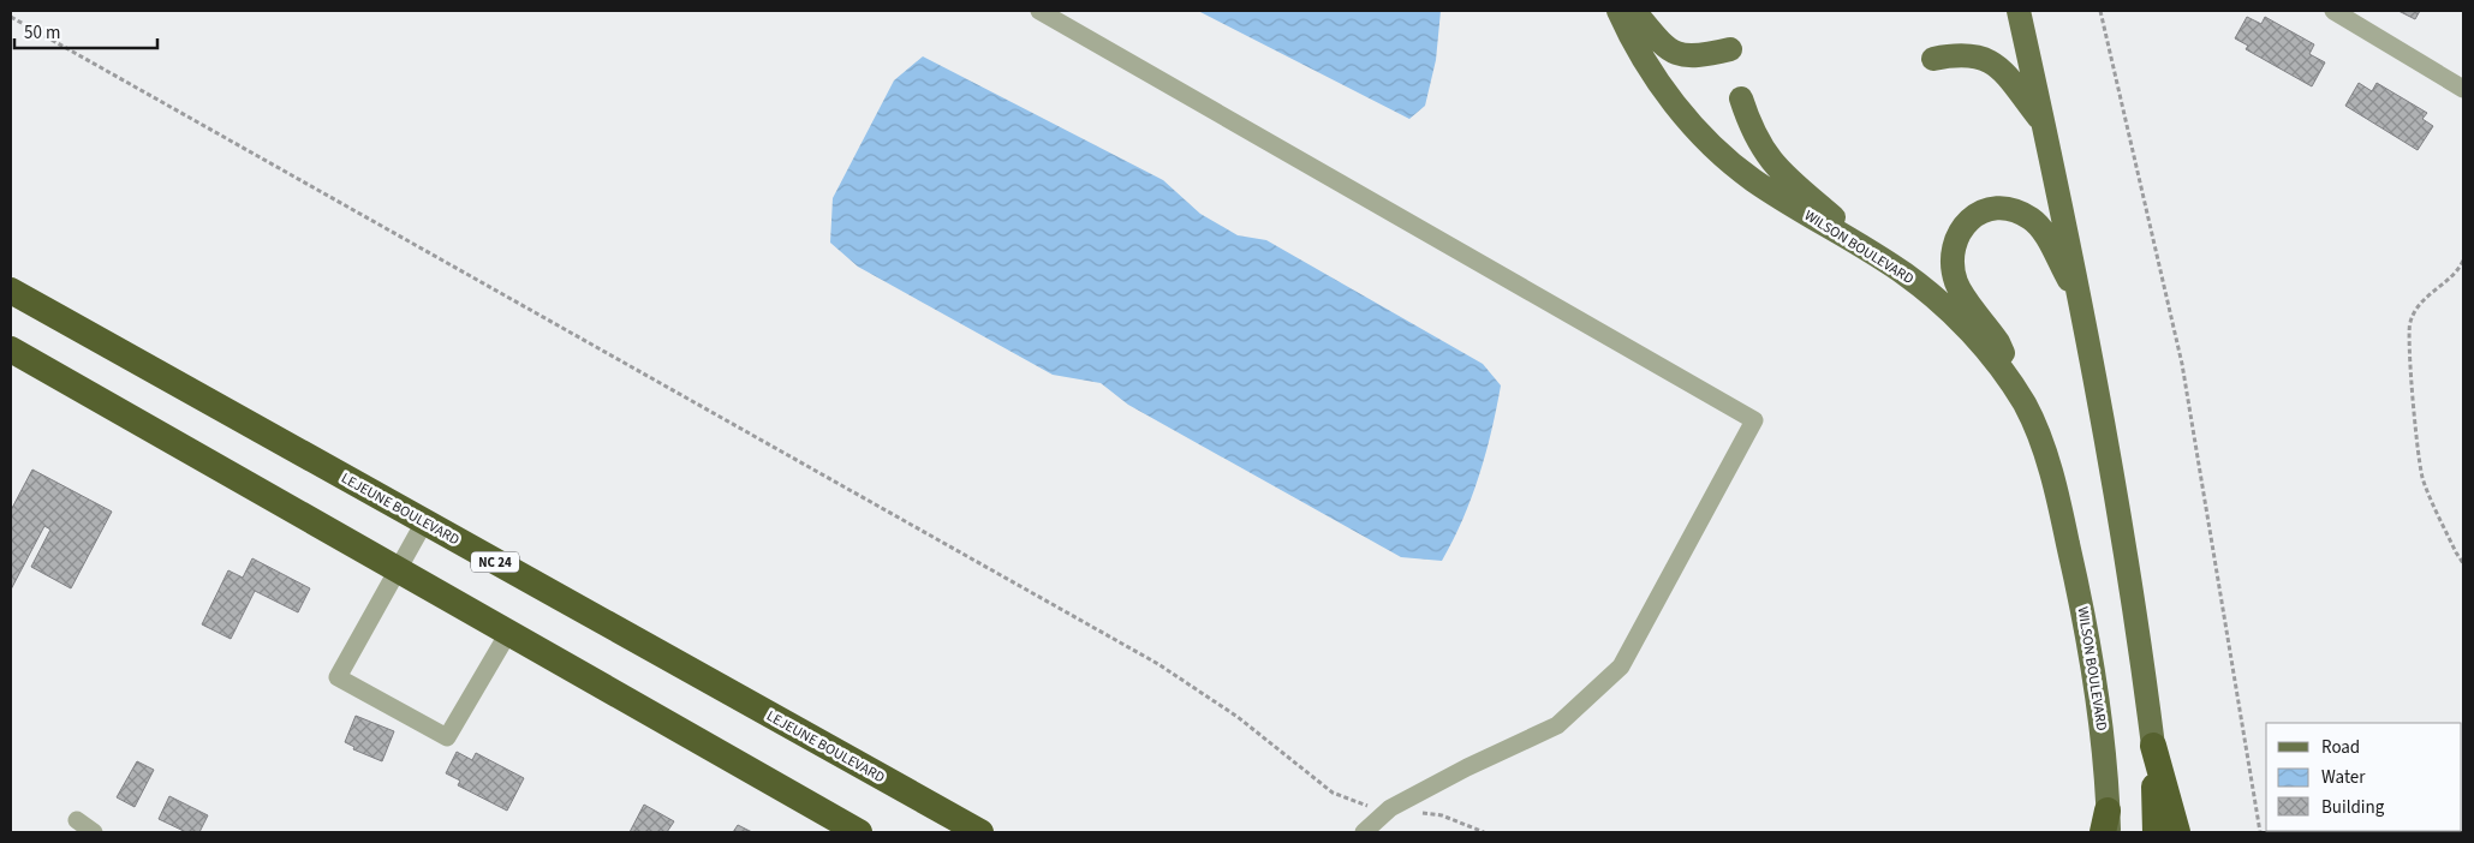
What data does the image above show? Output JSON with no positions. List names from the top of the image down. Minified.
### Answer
{"streets":{"highway":["LEJEUNE BOULEVARD","NC 24"],"main road":["WILSON BOULEVARD"]},"legend":["Road","Water","Building"],"scale_bar":"50 m"}
